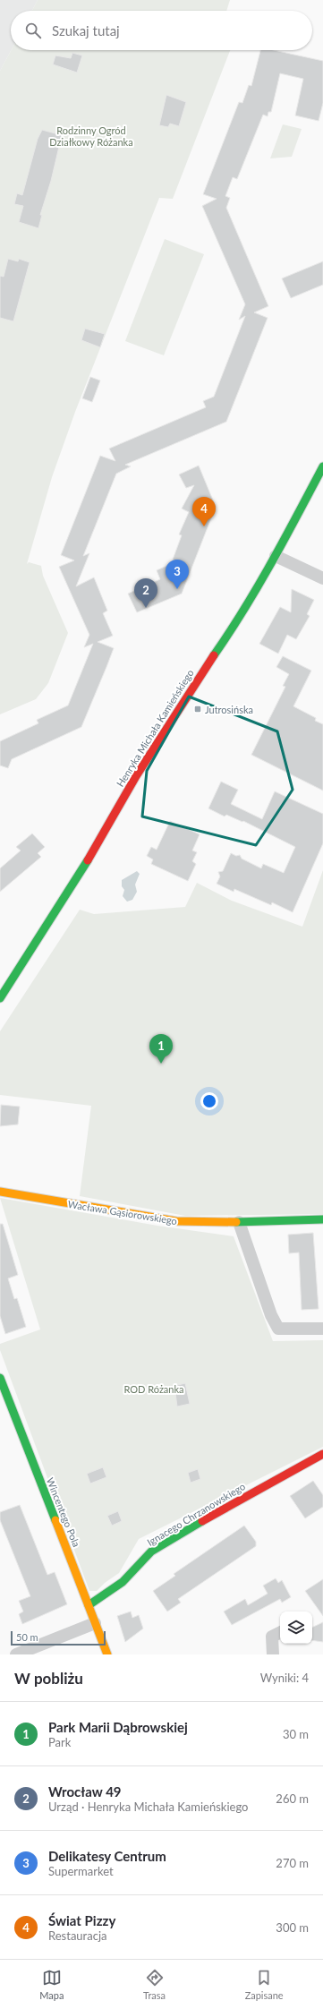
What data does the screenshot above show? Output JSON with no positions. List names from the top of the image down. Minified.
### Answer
{"streets":{"street":["Henryka Michała Kamieńskiego","Wacława Gąsiorowskiego","Wincentego Pola","Ignacego Chrzanowskiego"]},"crossings":[["Wincentego Pola","Ignacego Chrzanowskiego"]],"parks":["Rodzinny Ogród Działkowy Różanka","ROD Różanka"],"places":{"transit":["Jutrosińska"]},"scale_bar":"50 m","page":{"search":"Szukaj tutaj","pins":["4","3","2","1"],"scale":"50 m","heading":["W pobliżu","Wyniki: 4"],"list":[{"mark":"1","name":"Park Marii Dąbrowskiej","note":"Park","value":"30 m"},{"mark":"2","name":"Wrocław 49","note":"Urząd · Henryka Michała Kamieńskiego","value":"260 m"},{"mark":"3","name":"Delikatesy Centrum","note":"Supermarket","value":"270 m"},{"mark":"4","name":"Świat Pizzy","note":"Restauracja","value":"300 m"}],"nav":["Mapa","Trasa","Zapisane"]}}
